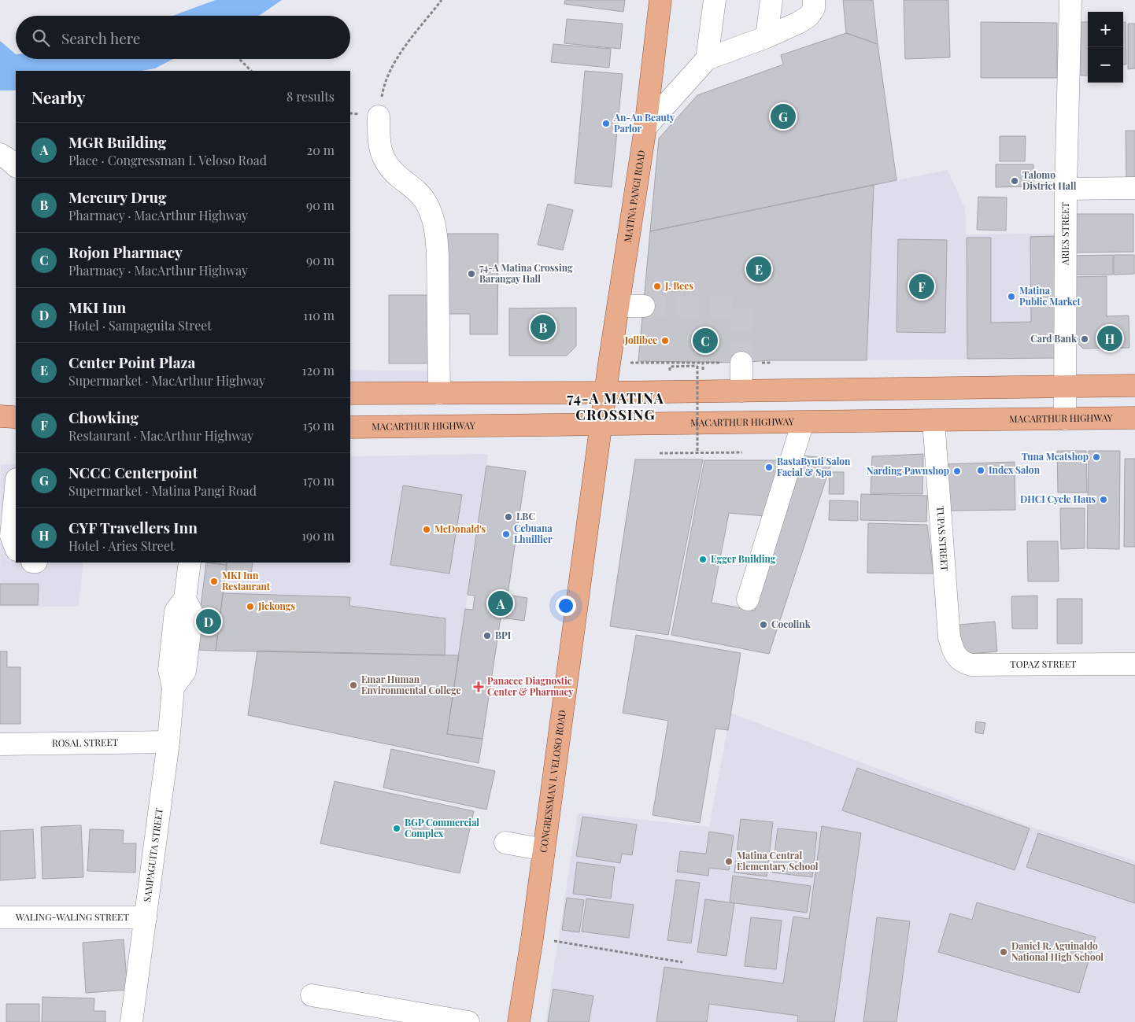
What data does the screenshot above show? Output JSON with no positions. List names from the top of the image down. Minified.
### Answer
{"streets":{"main road":["MATINA PANGI ROAD","MACARTHUR HIGHWAY","CONGRESSMAN I. VELOSO ROAD"],"street":["ARIES STREET","TUPAS STREET","TOPAZ STREET","ROSAL STREET","SAMPAGUITA STREET","WALING-WALING STREET"]},"crossings":[["MATINA PANGI ROAD","CONGRESSMAN I. VELOSO ROAD"],["ARIES STREET","MACARTHUR HIGHWAY"],["MACARTHUR HIGHWAY","TUPAS STREET"],["MACARTHUR HIGHWAY","CONGRESSMAN I. VELOSO ROAD"],["TUPAS STREET","TOPAZ STREET"],["ROSAL STREET","SAMPAGUITA STREET"],["SAMPAGUITA STREET","WALING-WALING STREET"]],"districts":["74-A MATINA CROSSING"],"places":{"other":["An-An Beauty Parlor","Talomo District Hall","74-A Matina Crossing Barangay Hall","J. Bees","Matina Public Market","Card Bank","Jollibee","Tuna Meatshop","BastaByuti Salon Facial & Spa","Index Salon","Narding Pawnshop","DHCI Cycle Haus","LBC","McDonald's","Cebuana Lhuillier","Egger Building","MKI Inn Restaurant","Jickongs","Cocolink","BPI","Emar Human Environmental College","BGP Commercial Complex","Matina Central Elementary School","Daniel R. Aguinaldo National High School"],"health":["Panacee Diagnostic Center & Pharmacy"]},"page":{"map_buttons":["+","−"],"search":"Search here","heading":["Nearby","8 results"],"pins":["G","E","F","B","H","C","A","D"],"list":[{"mark":"A","name":"MGR Building","note":"Place · Congressman I. Veloso Road","value":"20 m"},{"mark":"B","name":"Mercury Drug","note":"Pharmacy · MacArthur Highway","value":"90 m"},{"mark":"C","name":"Rojon Pharmacy","note":"Pharmacy · MacArthur Highway","value":"90 m"},{"mark":"D","name":"MKI Inn","note":"Hotel · Sampaguita Street","value":"110 m"},{"mark":"E","name":"Center Point Plaza","note":"Supermarket · MacArthur Highway","value":"120 m"},{"mark":"F","name":"Chowking","note":"Restaurant · MacArthur Highway","value":"150 m"},{"mark":"G","name":"NCCC Centerpoint","note":"Supermarket · Matina Pangi Road","value":"170 m"},{"mark":"H","name":"CYF Travellers Inn","note":"Hotel · Aries Street","value":"190 m"}]}}
